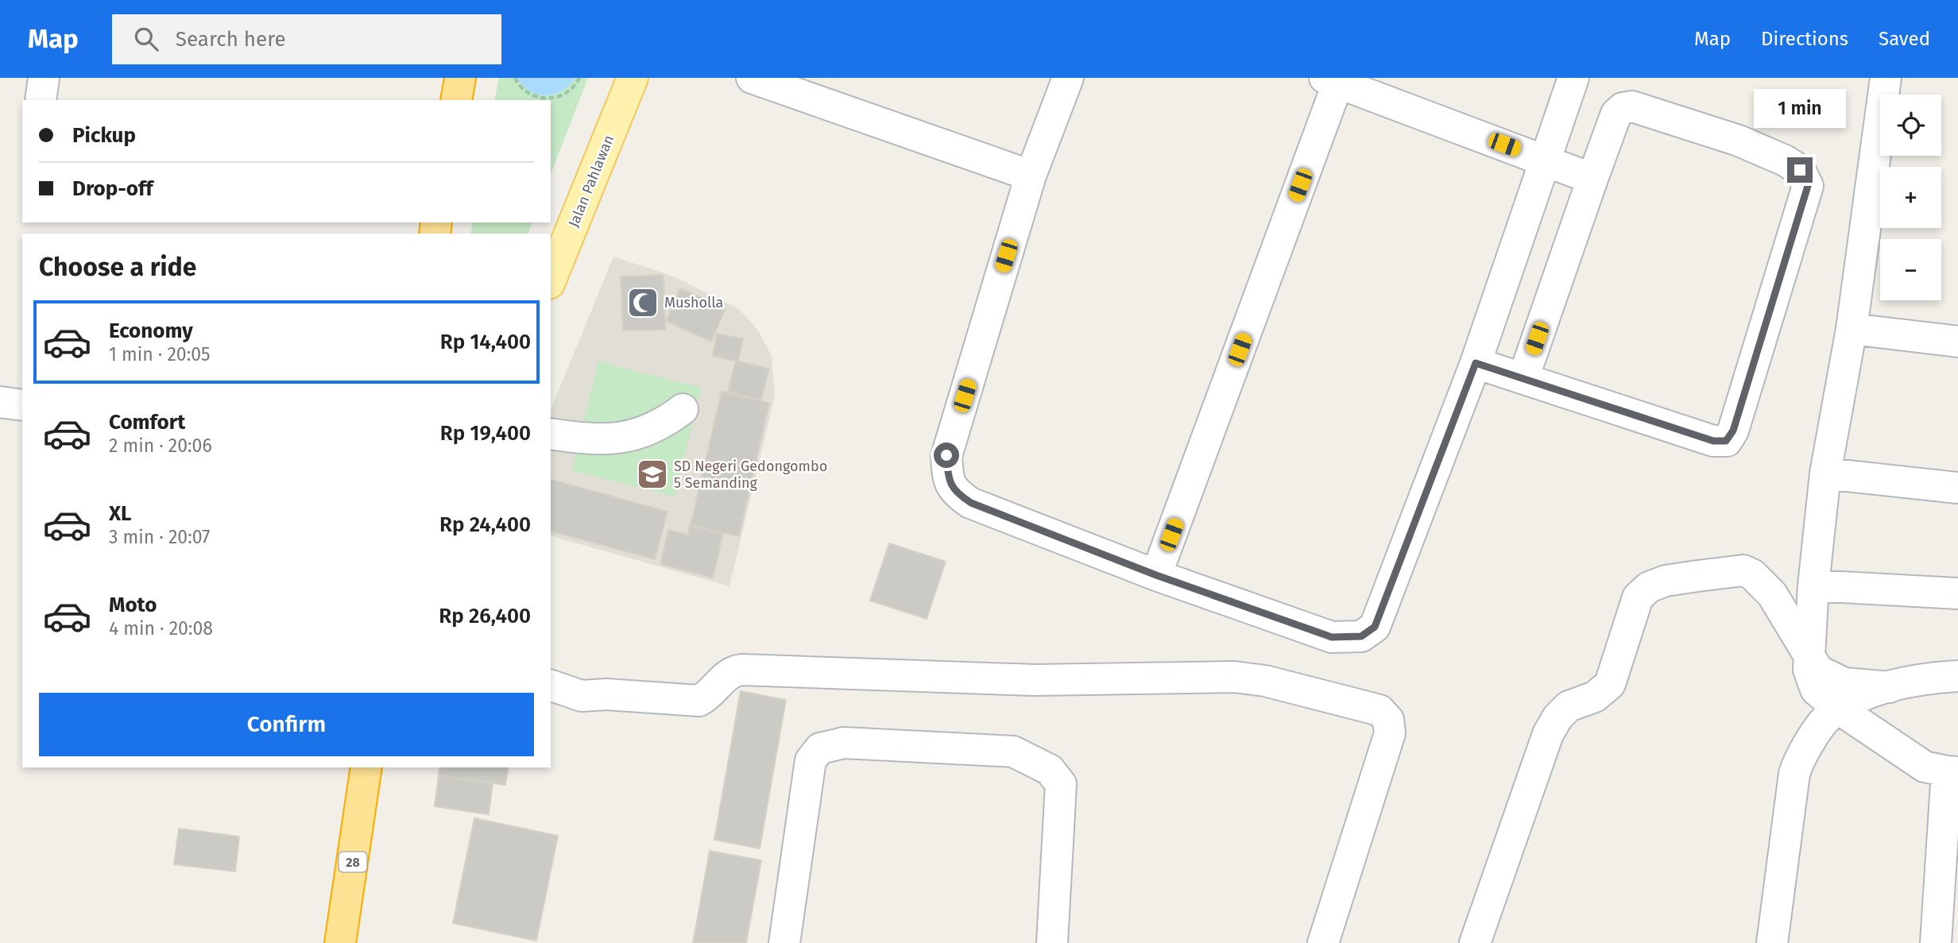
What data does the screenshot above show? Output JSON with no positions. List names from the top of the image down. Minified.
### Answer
{"streets":{"highway":["28"],"main road":["Jalan Pahlawan"]},"places":{"mosque":["Musholla"],"school or university":["SD Negeri Gedongombo 5 Semanding"]},"page":{"header":"Map","search":"Search here","nav":["Map","Directions","Saved"],"bubble":"1 min","map_buttons":["+","−"],"banner":["Pickup","Drop-off"],"heading":"Choose a ride","list":[{"name":"Economy","note":"1 min · 20:05","value":"Rp 14,400"},{"name":"Comfort","note":"2 min · 20:06","value":"Rp 19,400"},{"name":"XL","note":"3 min · 20:07","value":"Rp 24,400"},{"name":"Moto","note":"4 min · 20:08","value":"Rp 26,400"}],"buttons":"Confirm"}}
